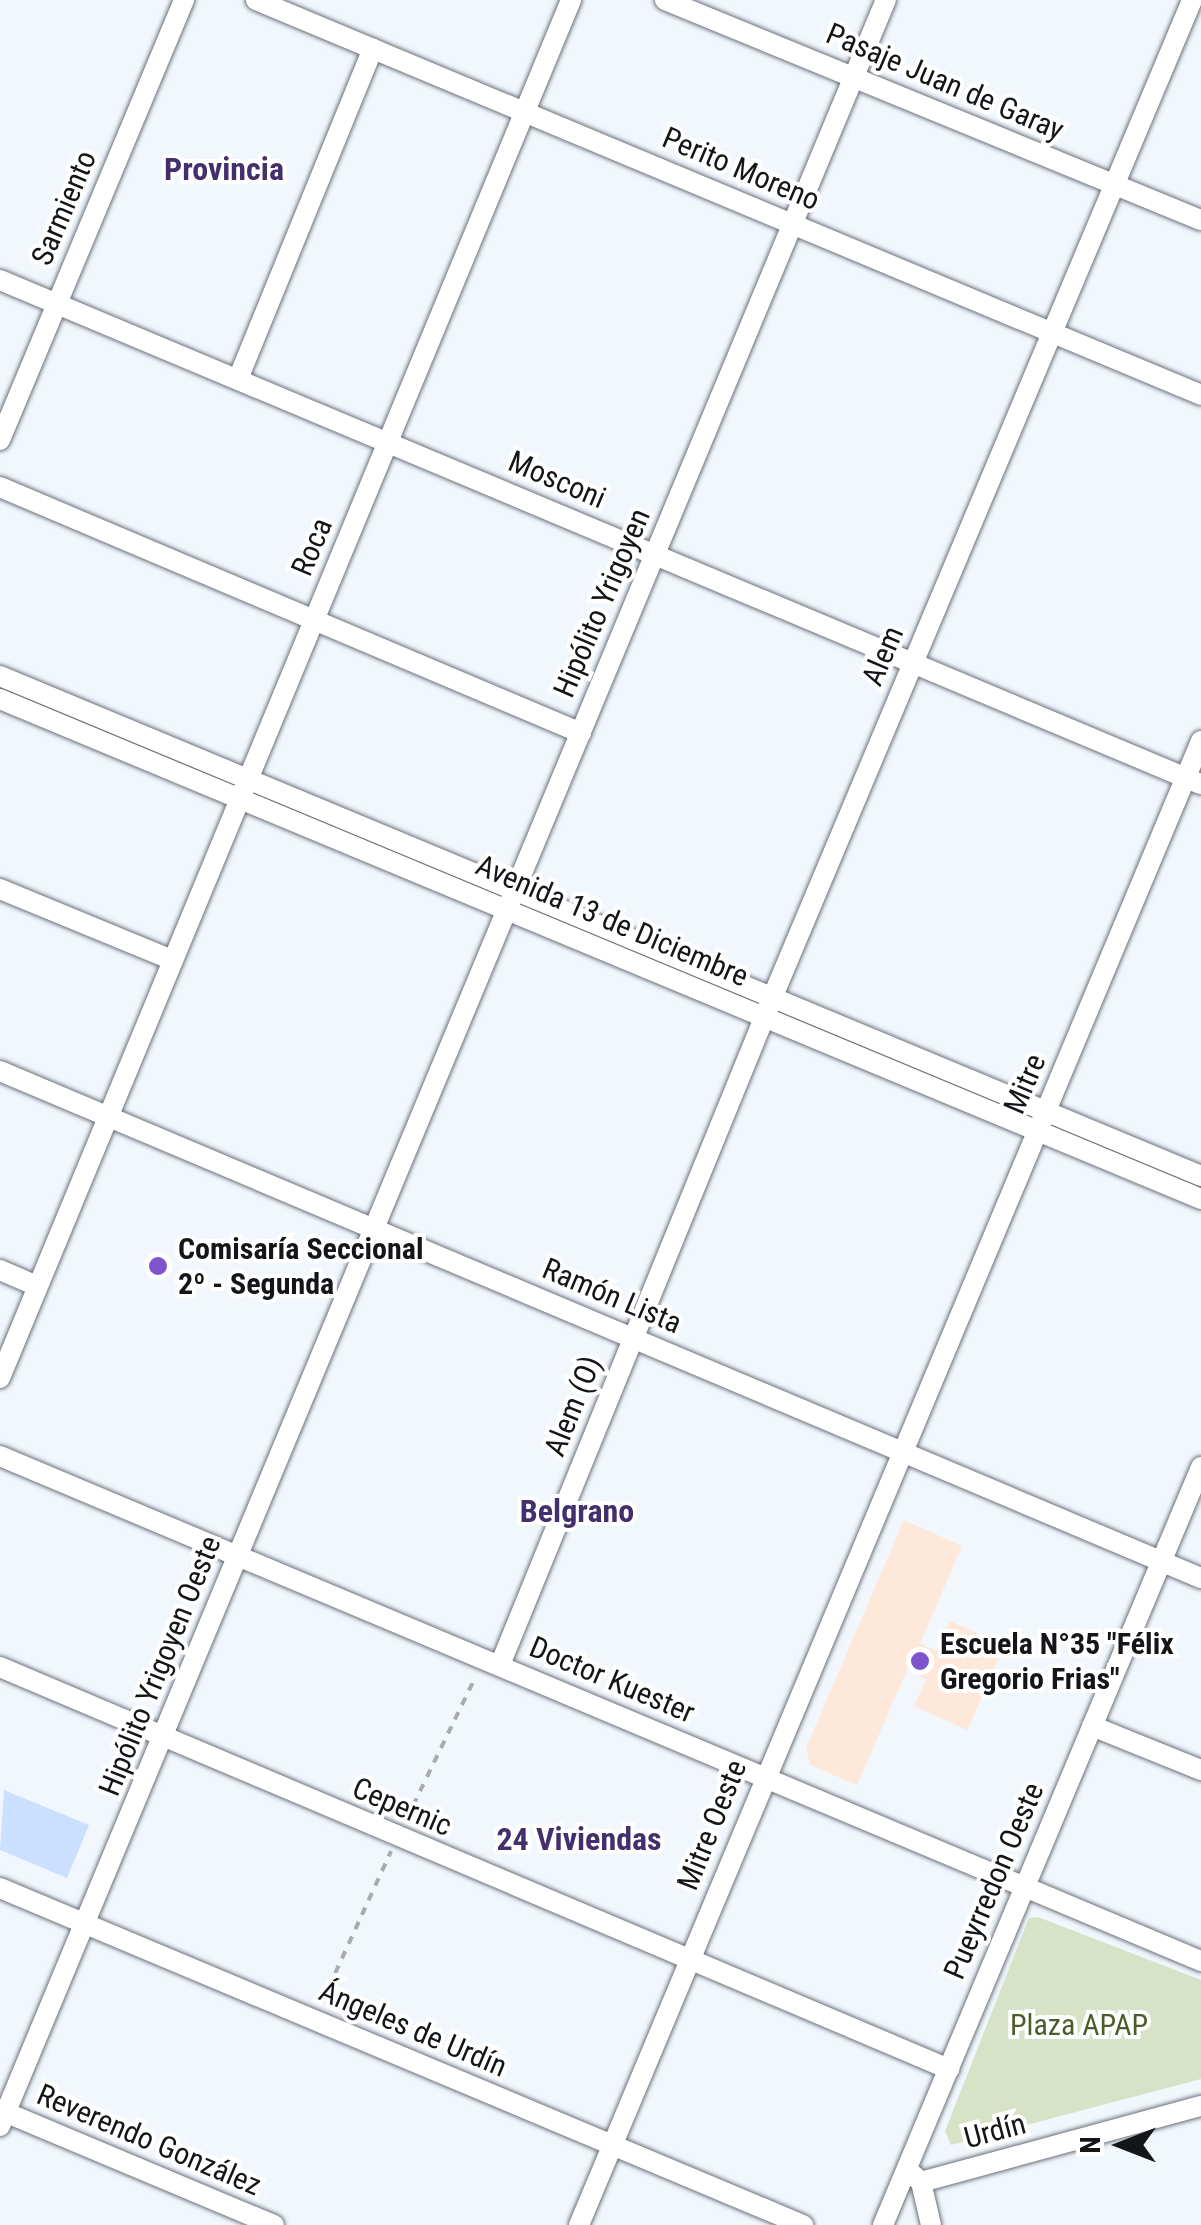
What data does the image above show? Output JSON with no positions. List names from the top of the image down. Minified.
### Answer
{"streets":{"street":["Pasaje Juan de Garay","Perito Moreno","Sarmiento","Mosconi","Roca","Hipólito Yrigoyen","Alem","Avenida 13 de Diciembre","Mitre","Ramón Lista","Alem (O)","Hipólito Yrigoyen Oeste","Doctor Kuester","Cepernic","Mitre Oeste","Pueyrredon Oeste","Ángeles de Urdín","Urdín","Reverendo González"]},"crossings":[["Pasaje Juan de Garay","Hipólito Yrigoyen"],["Pasaje Juan de Garay","Alem"],["Perito Moreno","Roca"],["Perito Moreno","Hipólito Yrigoyen"],["Perito Moreno","Alem"],["Sarmiento","Mosconi"],["Mosconi","Roca"],["Mosconi","Hipólito Yrigoyen"],["Mosconi","Alem"],["Mosconi","Mitre"],["Roca","Avenida 13 de Diciembre"],["Roca","Ramón Lista"],["Hipólito Yrigoyen","Avenida 13 de Diciembre"],["Hipólito Yrigoyen","Ramón Lista"],["Hipólito Yrigoyen","Hipólito Yrigoyen Oeste"],["Alem","Avenida 13 de Diciembre"],["Alem","Ramón Lista"],["Alem","Alem (O)"],["Avenida 13 de Diciembre","Mitre"],["Mitre","Ramón Lista"],["Mitre","Mitre Oeste"],["Ramón Lista","Alem (O)"],["Ramón Lista","Hipólito Yrigoyen Oeste"],["Ramón Lista","Mitre Oeste"],["Ramón Lista","Pueyrredon Oeste"],["Alem (O)","Doctor Kuester"],["Hipólito Yrigoyen Oeste","Doctor Kuester"],["Hipólito Yrigoyen Oeste","Cepernic"],["Hipólito Yrigoyen Oeste","Ángeles de Urdín"],["Hipólito Yrigoyen Oeste","Reverendo González"],["Doctor Kuester","Mitre Oeste"],["Doctor Kuester","Pueyrredon Oeste"],["Cepernic","Mitre Oeste"],["Cepernic","Pueyrredon Oeste"],["Mitre Oeste","Ángeles de Urdín"],["Pueyrredon Oeste","Urdín"]],"districts":["Provincia","Belgrano","24 Viviendas"],"parks":["Plaza APAP"],"places":["Comisaría Seccional 2º - Segunda","Escuela N°35 \"Félix Gregorio Frias\""],"north":"left"}
